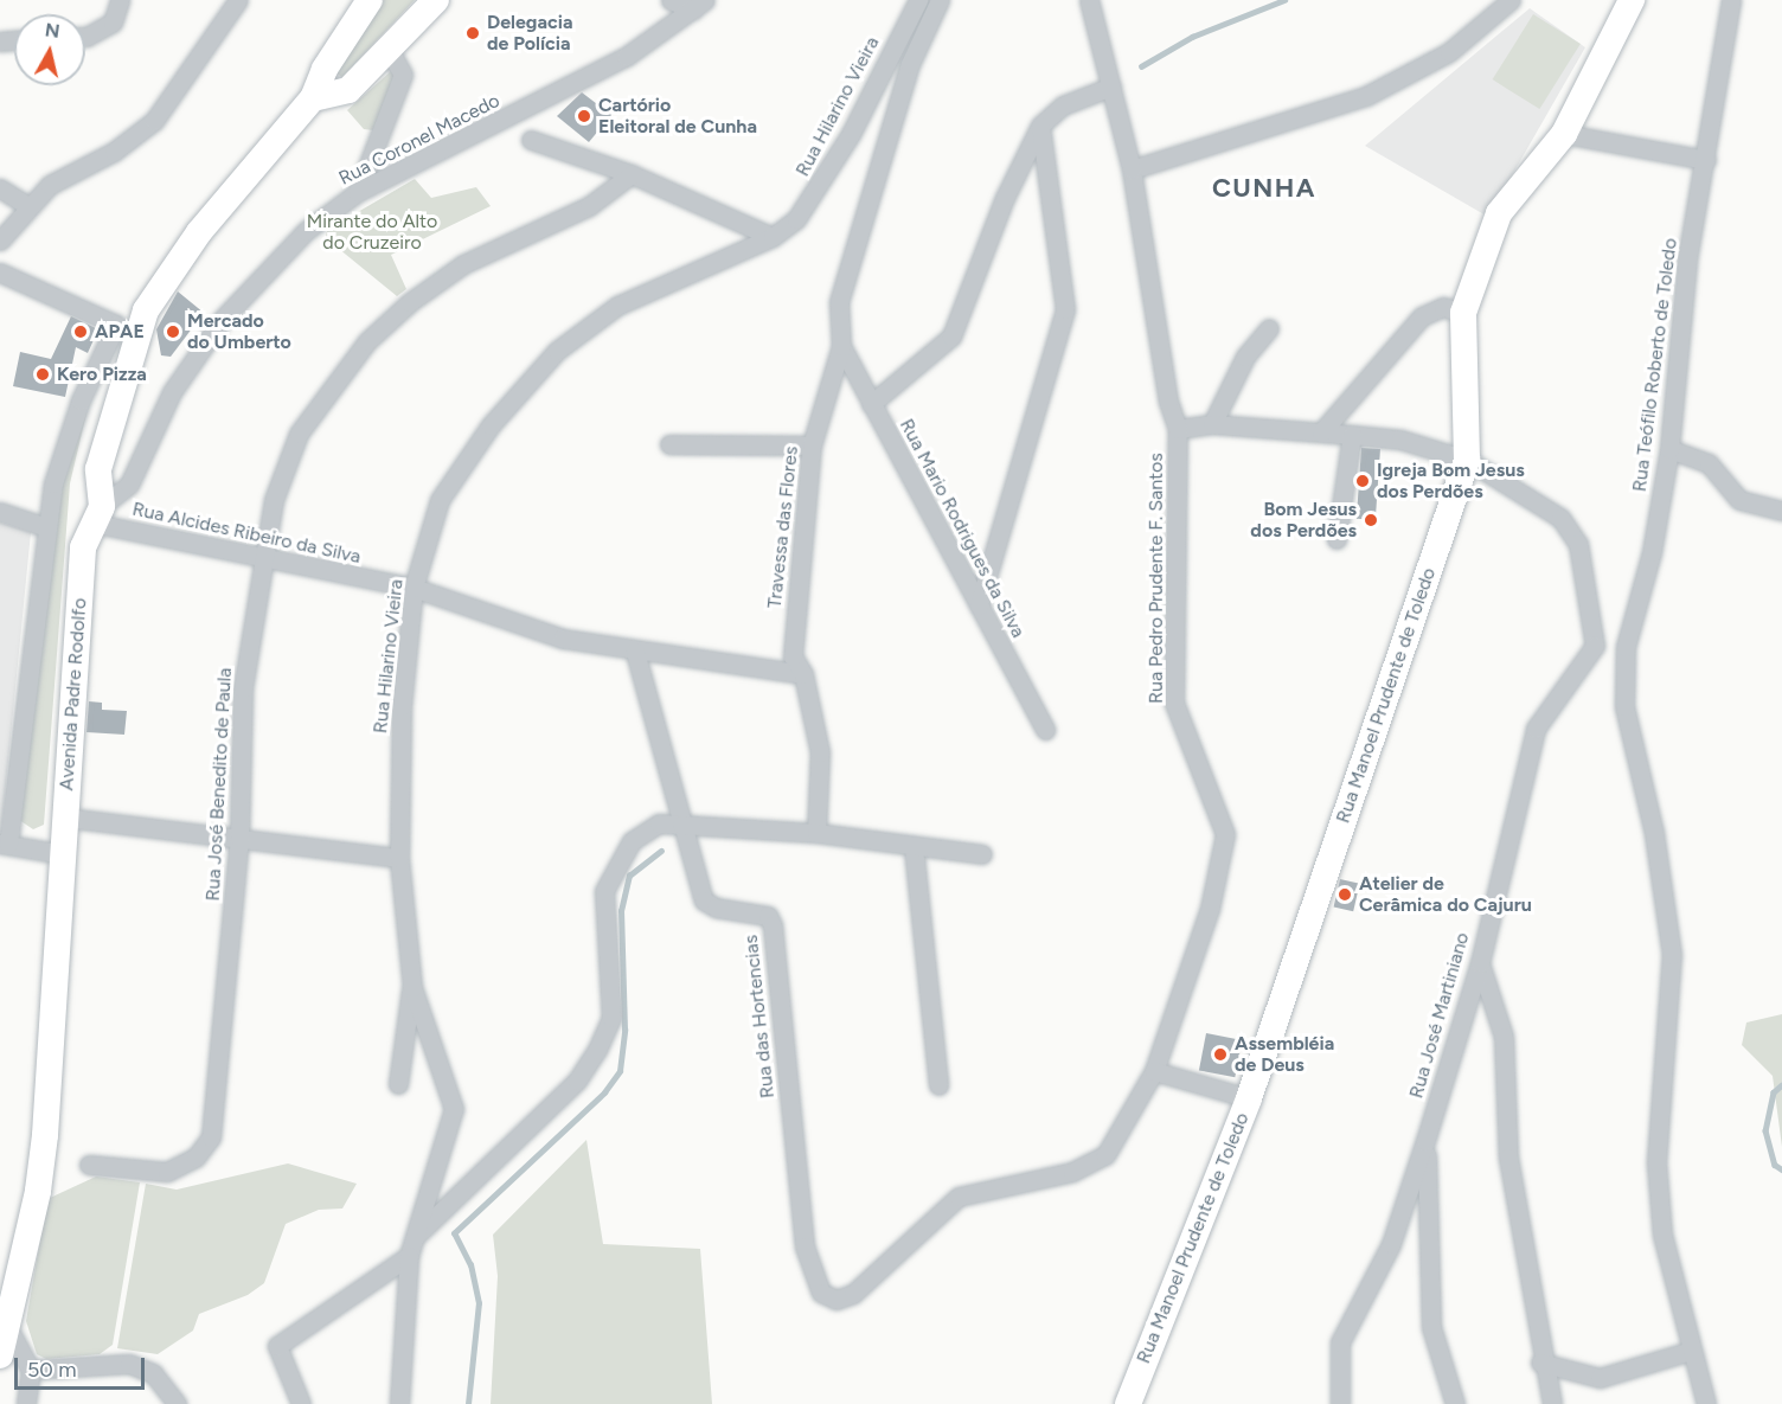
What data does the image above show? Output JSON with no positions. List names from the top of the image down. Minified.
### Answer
{"streets":{"street":["Rua Hilarino Vieira","Rua Coronel Macedo","Rua Teófilo Roberto de Toledo","Travessa das Flores","Rua Mario Rodrigues da Silva","Rua Alcides Ribeiro da Silva","Rua Pedro Prudente F. Santos","Avenida Padre Rodolfo","Rua Manoel Prudente de Toledo","Rua José Benedito de Paula","Rua José Martiniano","Rua das Hortencias"]},"crossings":[["Rua Hilarino Vieira","Rua Alcides Ribeiro da Silva"],["Rua Coronel Macedo","Rua Alcides Ribeiro da Silva"],["Rua Coronel Macedo","Avenida Padre Rodolfo"],["Travessa das Flores","Rua Mario Rodrigues da Silva"],["Travessa das Flores","Rua Alcides Ribeiro da Silva"],["Rua Alcides Ribeiro da Silva","Avenida Padre Rodolfo"],["Rua Alcides Ribeiro da Silva","Rua José Benedito de Paula"],["Rua Alcides Ribeiro da Silva","Rua das Hortencias"],["Rua Pedro Prudente F. Santos","Rua das Hortencias"]],"districts":["CUNHA"],"parks":["Mirante do Alto do Cruzeiro"],"places":["Delegacia de Polícia","Cartório Eleitoral de Cunha","APAE","Mercado do Umberto","Kero Pizza","Igreja Bom Jesus dos Perdões","Bom Jesus dos Perdões","Atelier de Cerâmica do Cajuru","Assembléia de Deus"],"scale_bar":"50 m","north":"top"}
